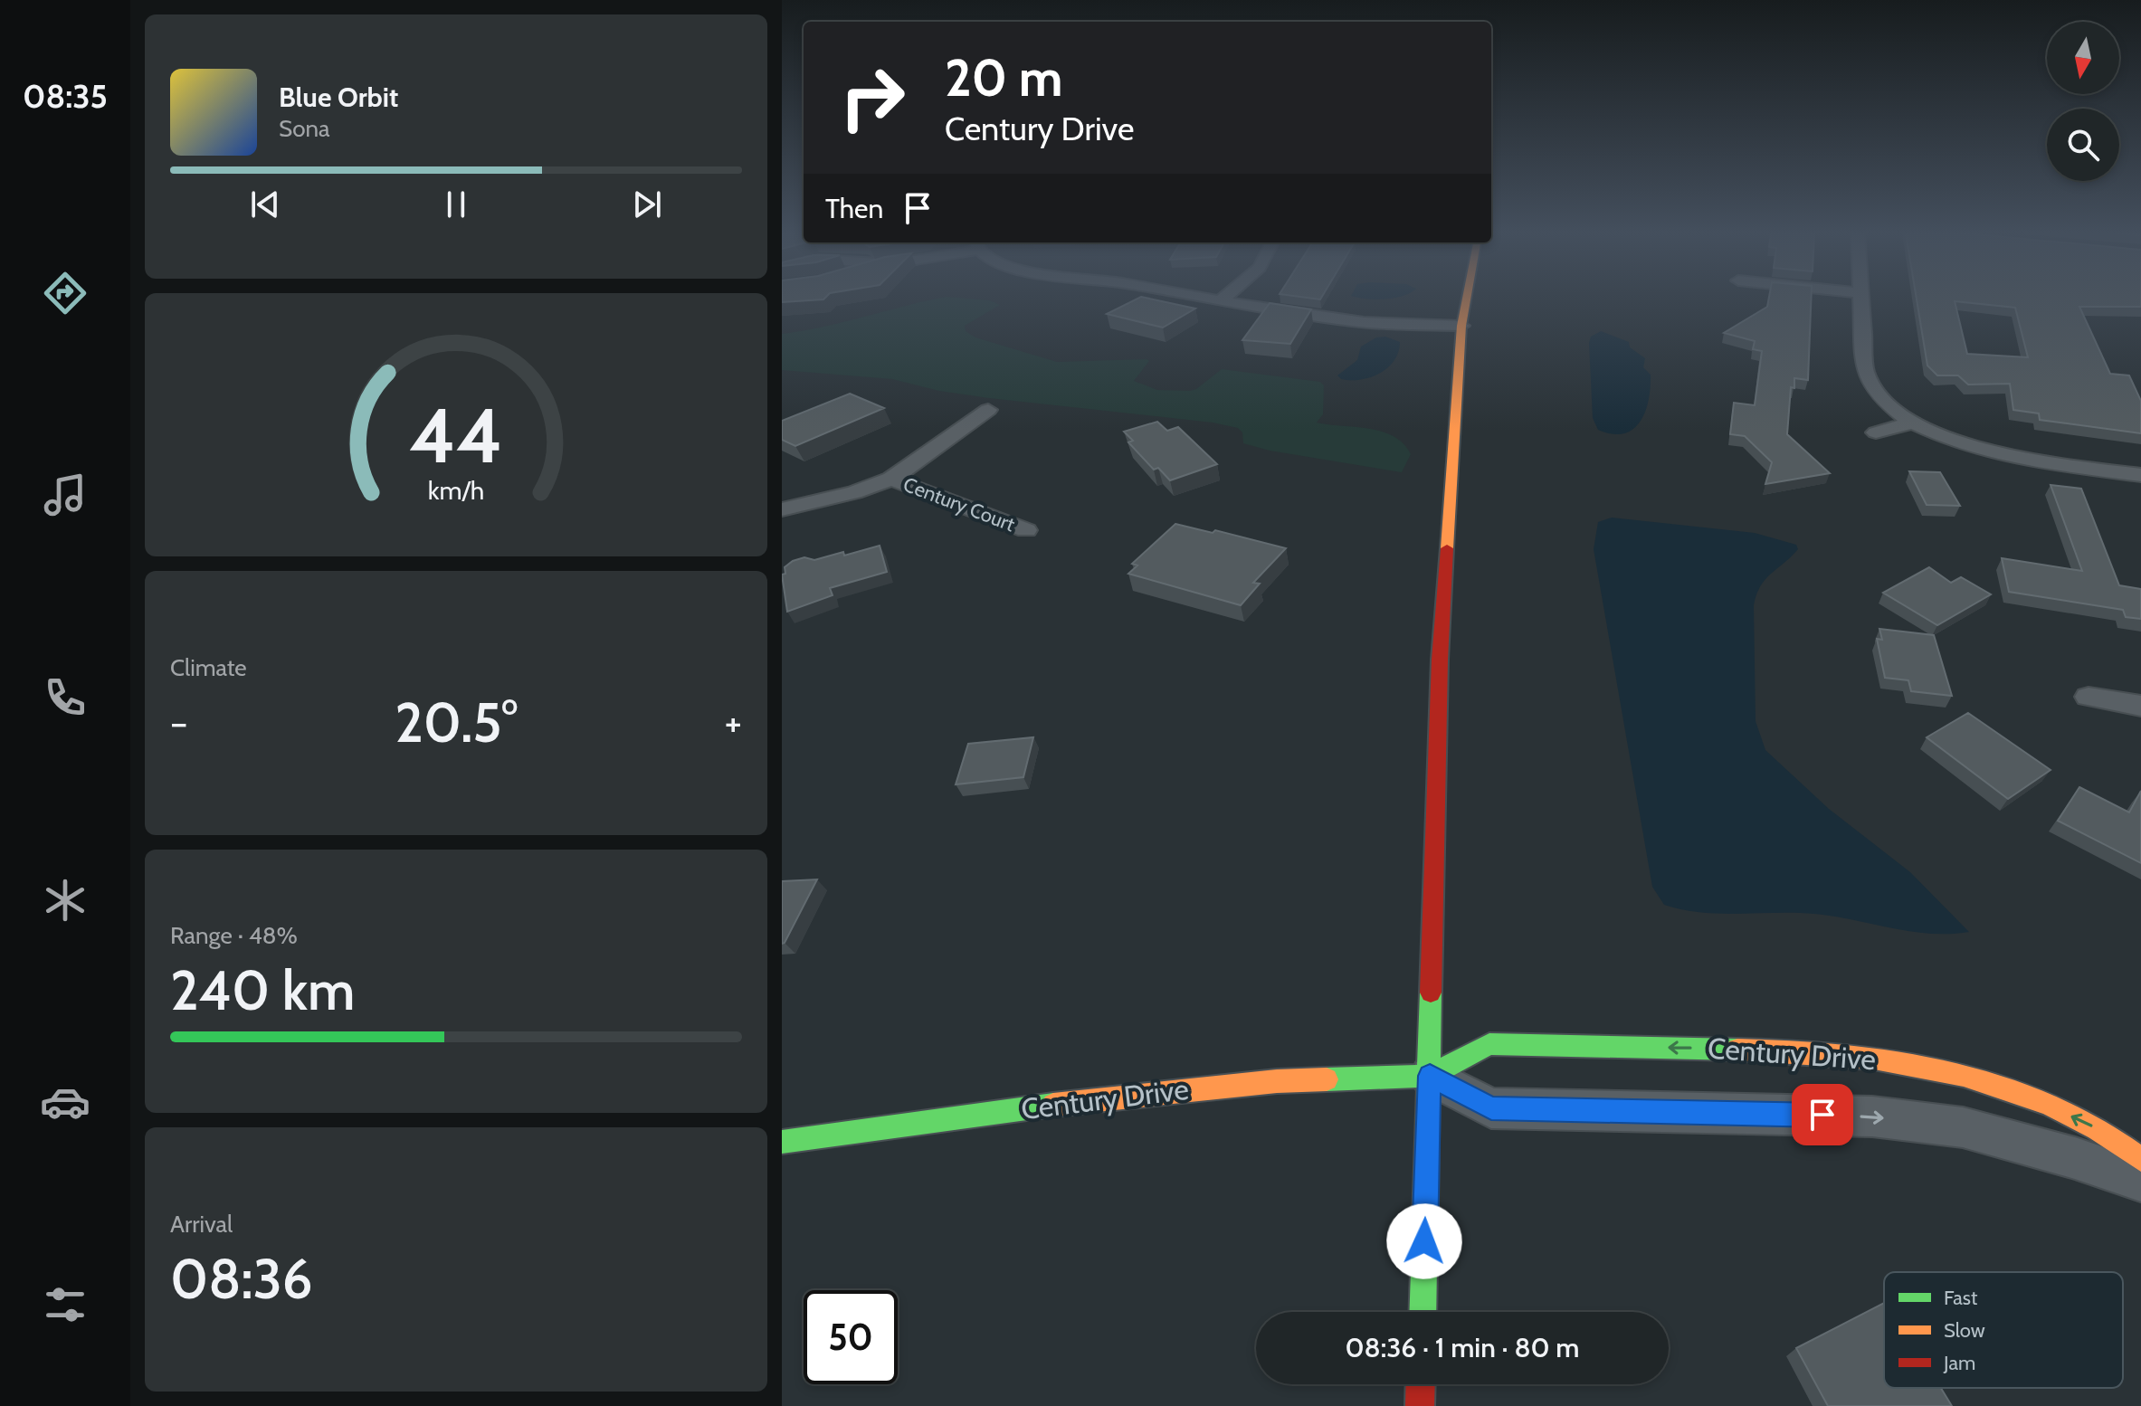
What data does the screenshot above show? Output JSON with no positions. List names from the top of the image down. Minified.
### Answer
{"streets":{"main road":["Century Drive"],"street":["Century Court"]},"legend":["Fast","Slow","Jam"],"north":"bottom","page":{"tabs":"08:35","turn":["20 m","Century Drive"],"song":["Blue Orbit","Sona"],"then":"Then","tile":["Climate",["Range · 48%","240 km"],["Arrival","08:36"]],"heat":["−","20.5°","+"],"limit":"50","trip":"08:36 · 1 min · 80 m","gauge":["44","km/h"]}}
